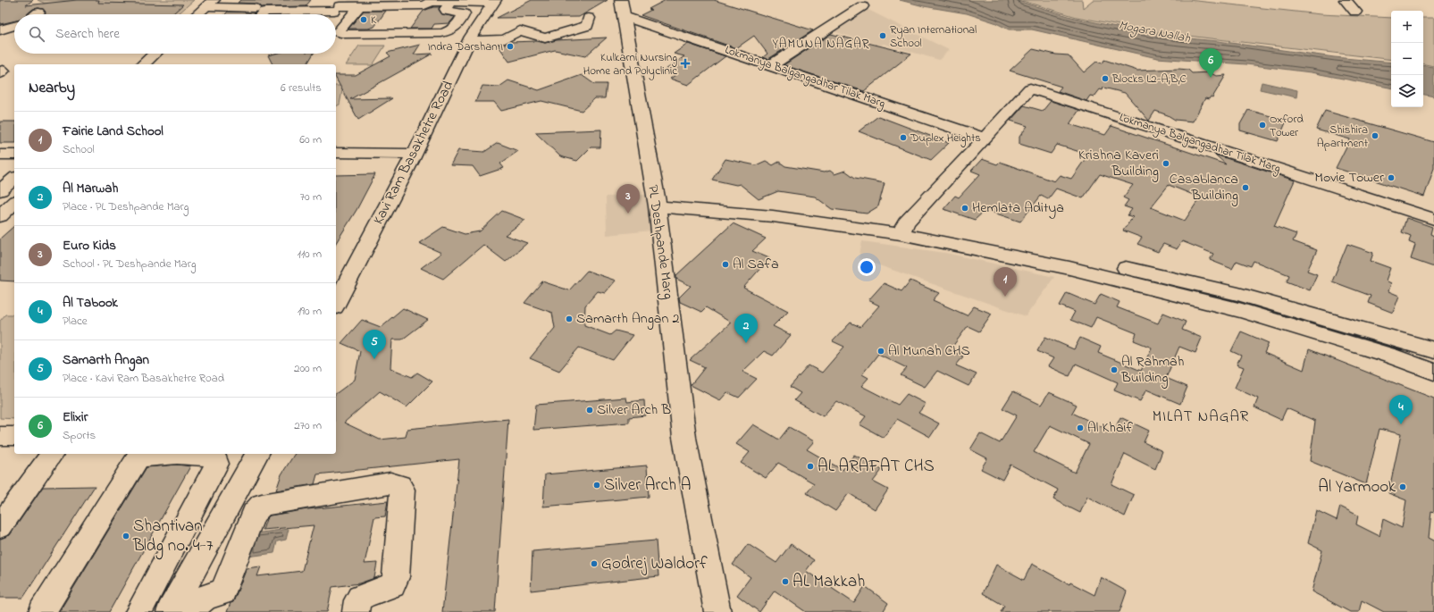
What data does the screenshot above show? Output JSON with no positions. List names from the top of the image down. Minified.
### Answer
{"streets":{"street":["Lokmanya Balgangadhar Tilak Marg","Kavi Ram Basakhetre Road","PL Deshpande Marg"]},"crossings":[["Lokmanya Balgangadhar Tilak Marg","PL Deshpande Marg"]],"districts":["YAMUNA NAGAR","MILAT NAGAR"],"water":["Mogara Nallah"],"places":{"other":["K","Ryan International School","Indra Darshan I","Blocks L2-A,B,C","Oxford Tower","Shishira Apartment","Duplex Heights","Krishna Kaveri Building","Movie Tower","Casablanca Building","Hemlata Aditya","Al Safa","Samarth Angan 2","Al Munah CHS","Al Rahmah Building","Silver Arch B","Al Khaif","AL ARAFAT CHS","Silver Arch A","Al Yarmook","Shantivan Bldg no. 4-7","Godrej Waldorf","AL Makkah"],"health":["Kulkarni Nursing Home and Polyclinic"]},"page":{"map_buttons":["+","−"],"search":"Search here","pins":["6","3","1","2","5","4"],"heading":["Nearby","6 results"],"list":[{"mark":"1","name":"Fairie Land School","note":"School","value":"60 m"},{"mark":"2","name":"Al Marwah","note":"Place · PL Deshpande Marg","value":"70 m"},{"mark":"3","name":"Euro Kids","note":"School · PL Deshpande Marg","value":"110 m"},{"mark":"4","name":"Al Tabook","note":"Place","value":"190 m"},{"mark":"5","name":"Samarth Angan","note":"Place · Kavi Ram Basakhetre Road","value":"200 m"},{"mark":"6","name":"Elixir","note":"Sports","value":"270 m"}]}}
